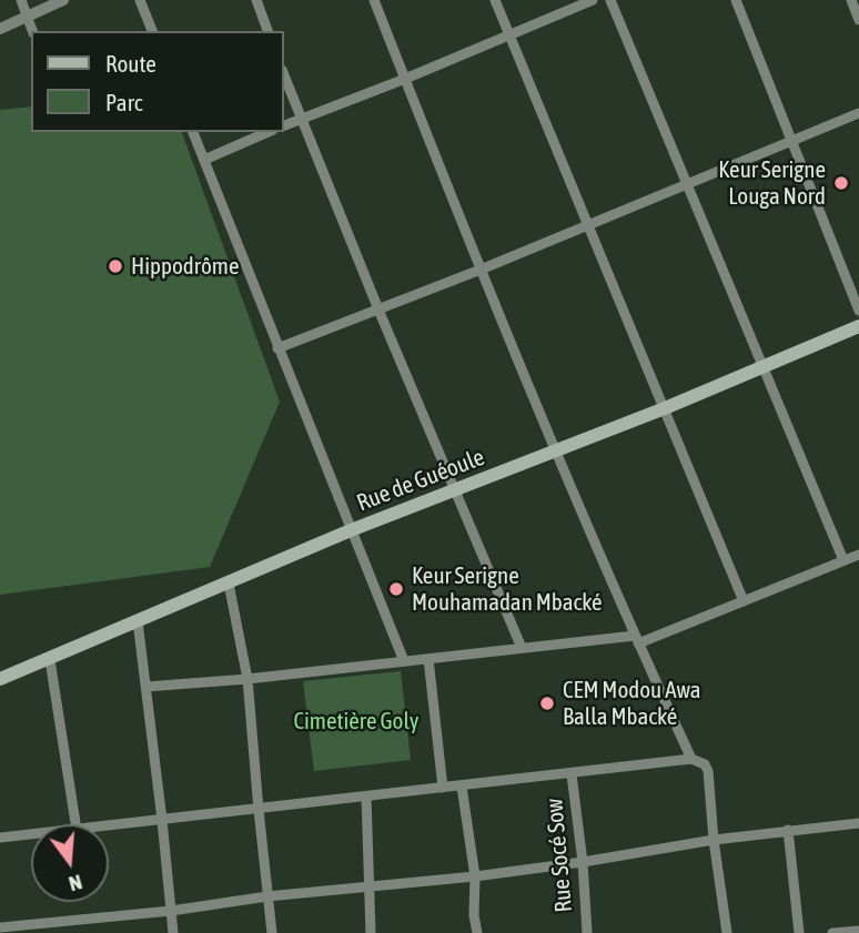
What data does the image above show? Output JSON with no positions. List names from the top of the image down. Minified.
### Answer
{"streets":{"main road":["Rue de Guéoule"],"street":["Rue Socé Sow"]},"parks":["Cimetière Goly"],"places":["Keur Serigne Louga Nord","Hippodrôme","Keur Serigne Mouhamadan Mbacké","CEM Modou Awa Balla Mbacké"],"legend":["Route","Parc"],"north":"bottom"}
